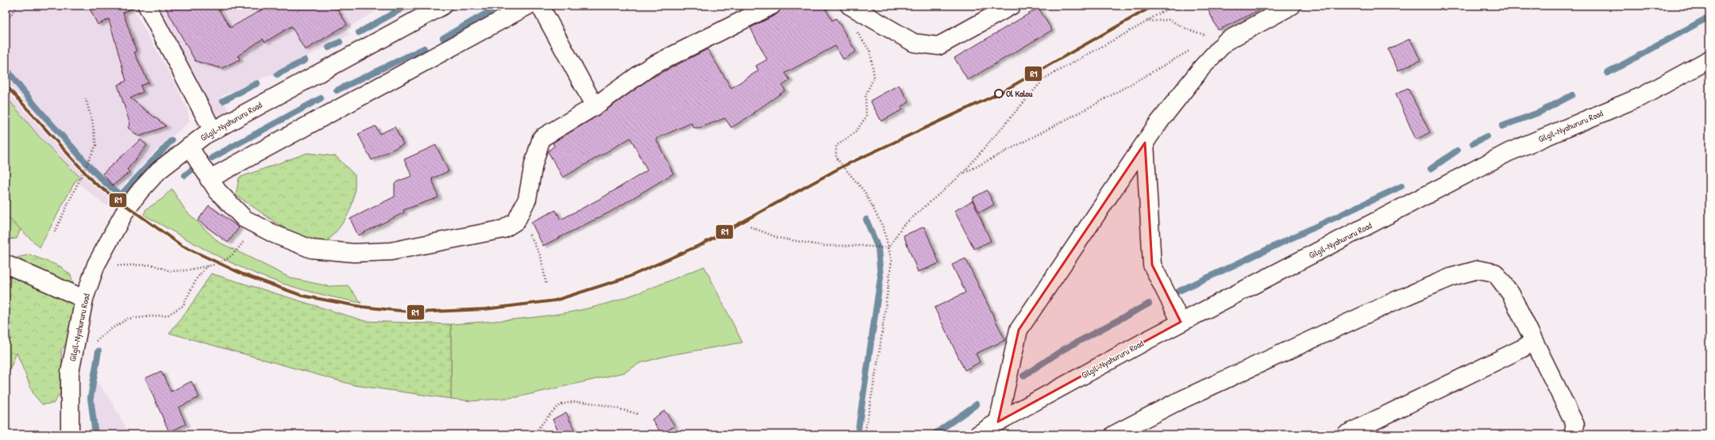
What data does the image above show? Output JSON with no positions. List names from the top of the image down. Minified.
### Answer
{"streets":{"main road":["Gilgil-Nyahururu Road"]},"places":["Ol Kalou"],"lines":["transit line R1"]}
